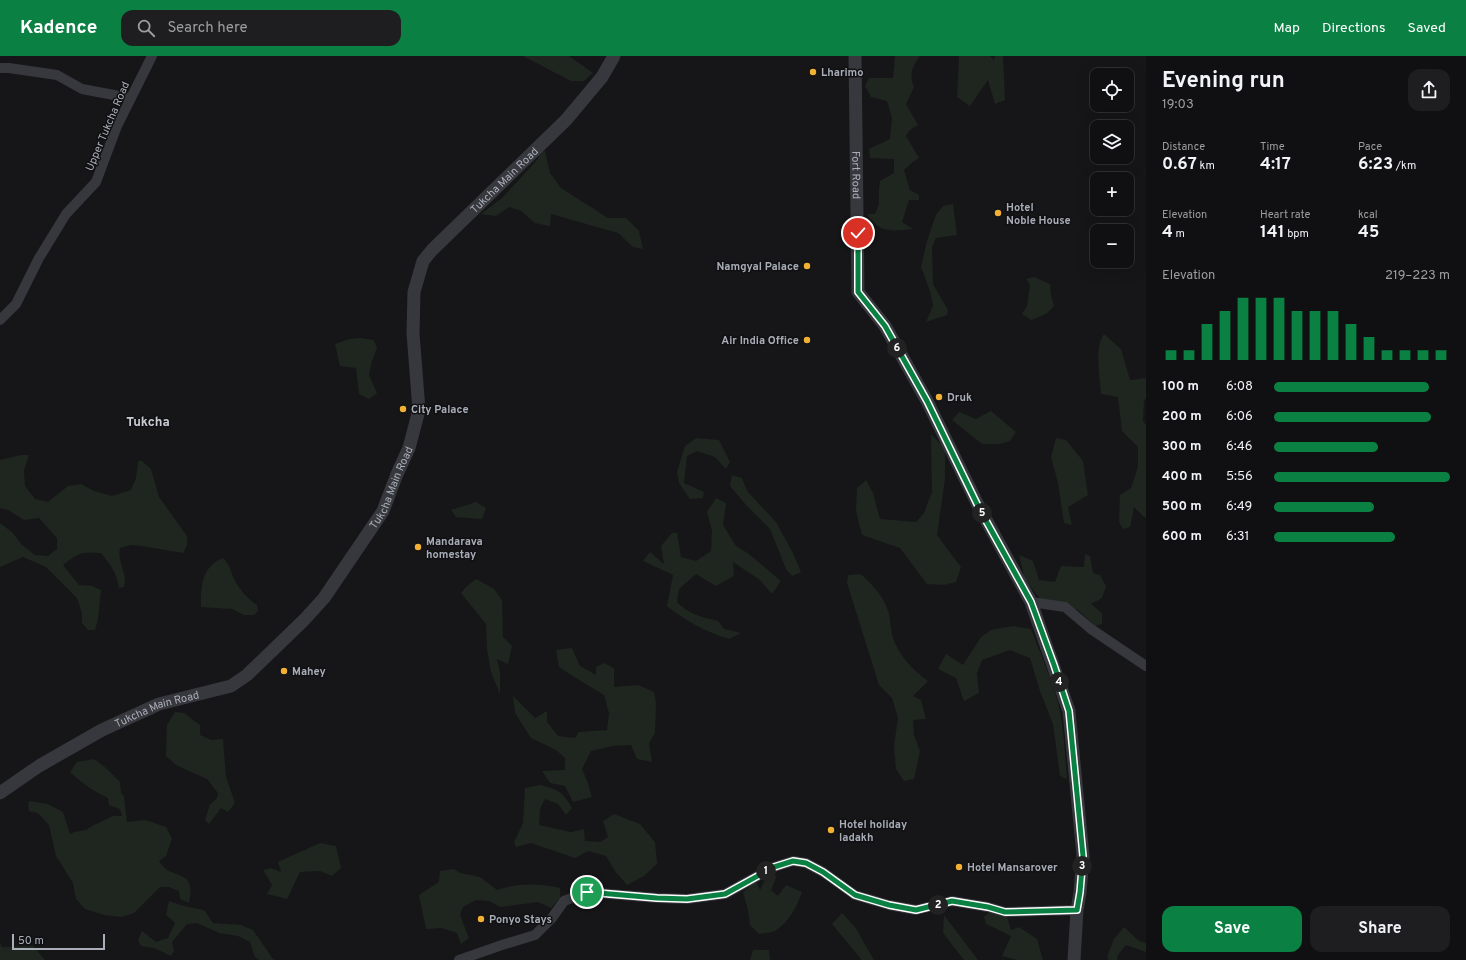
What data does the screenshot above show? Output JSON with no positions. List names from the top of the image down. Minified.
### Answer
{"streets":{"street":["Upper Tukcha Road","Fort Road","Tukcha Main Road"]},"districts":["Tukcha"],"places":["Lharimo","Hotel Noble House","Namgyal Palace","Air India Office","Druk","City Palace","Mandarava homestay","Mahey","Hotel holiday ladakh","Hotel Mansarover","Ponyo Stays"],"scale_bar":"50 m","page":{"header":"Kadence","search":"Search here","nav":["Map","Directions","Saved"],"heading":["Evening run","19:03"],"map_buttons":["+","−"],"stats":[["Distance","0.67 km"],["Time","4:17"],["Pace","6:23 /km"],["Elevation","4 m"],["Heart rate","141 bpm"],["kcal","45"]],"chart":["Elevation","219–223 m"],"pins":["6","5","4","3","1","2"],"list":[{"name":"100 m","note":"6:08"},{"name":"200 m","note":"6:06"},{"name":"300 m","note":"6:46"},{"name":"400 m","note":"5:56"},{"name":"500 m","note":"6:49"},{"name":"600 m","note":"6:31"}],"buttons":["Save","Share"],"scale":"50 m"}}
